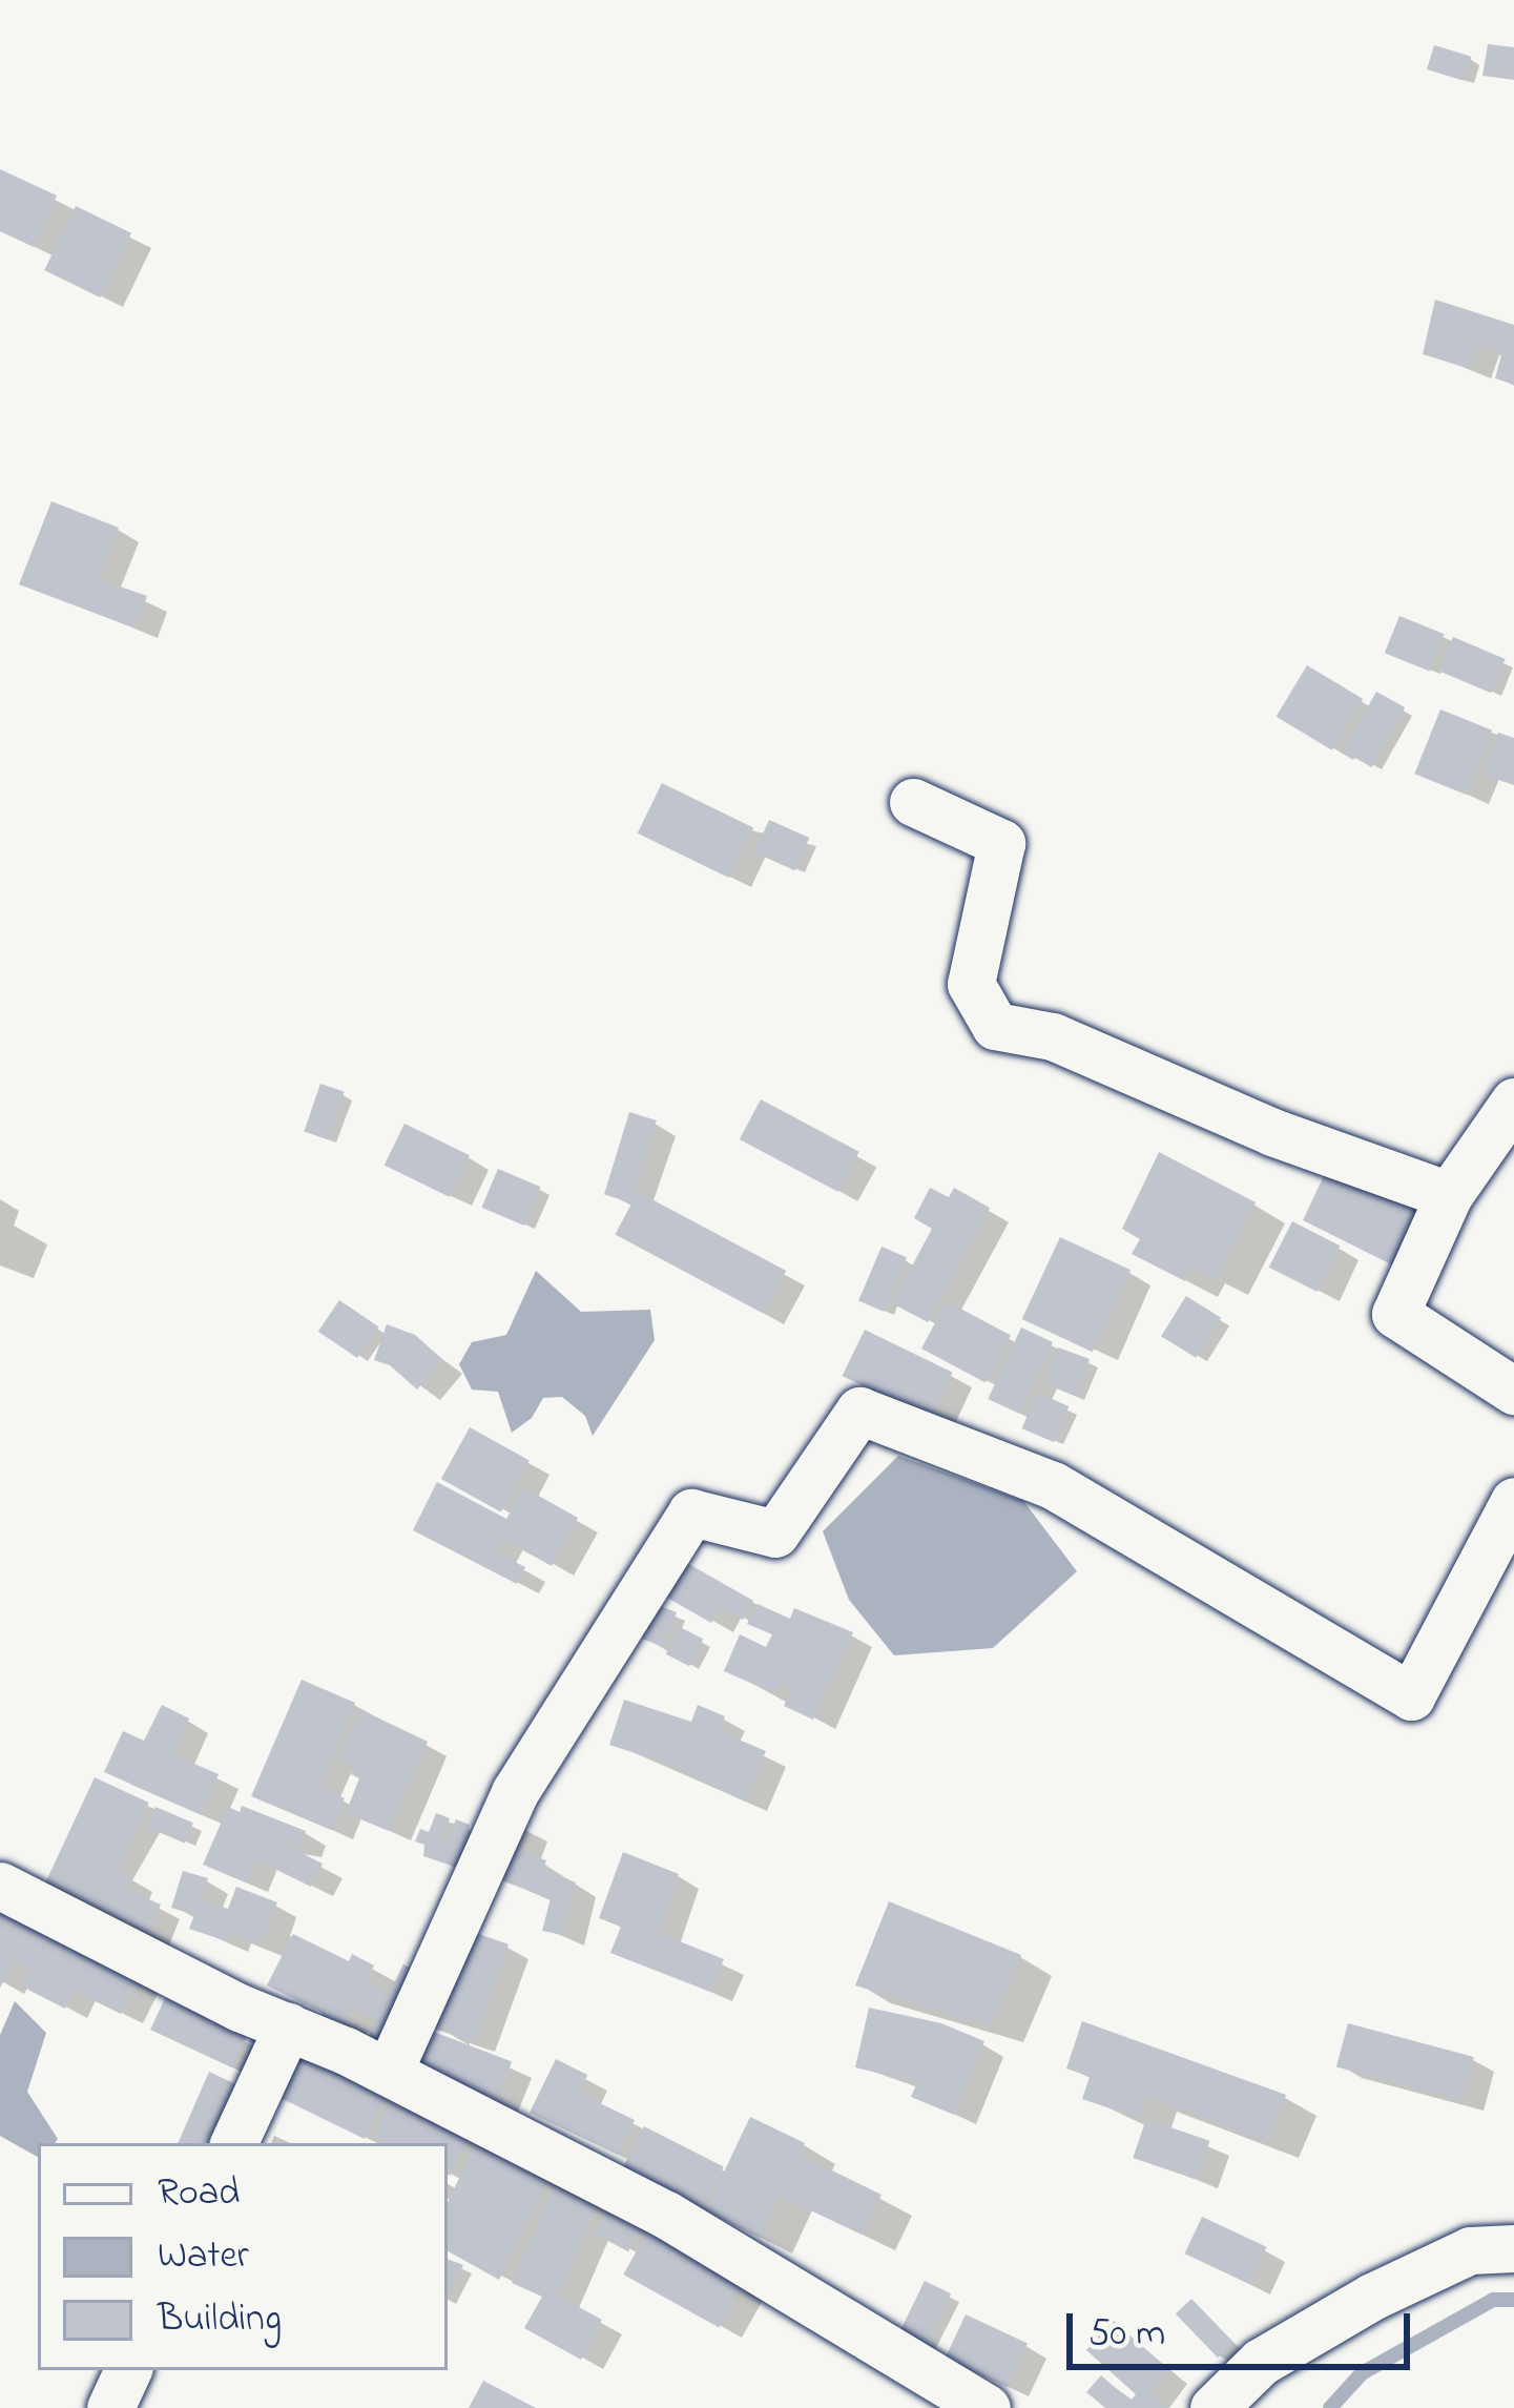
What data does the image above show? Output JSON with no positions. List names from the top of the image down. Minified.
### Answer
{"legend":["Road","Water","Building"],"scale_bar":"50 m"}
